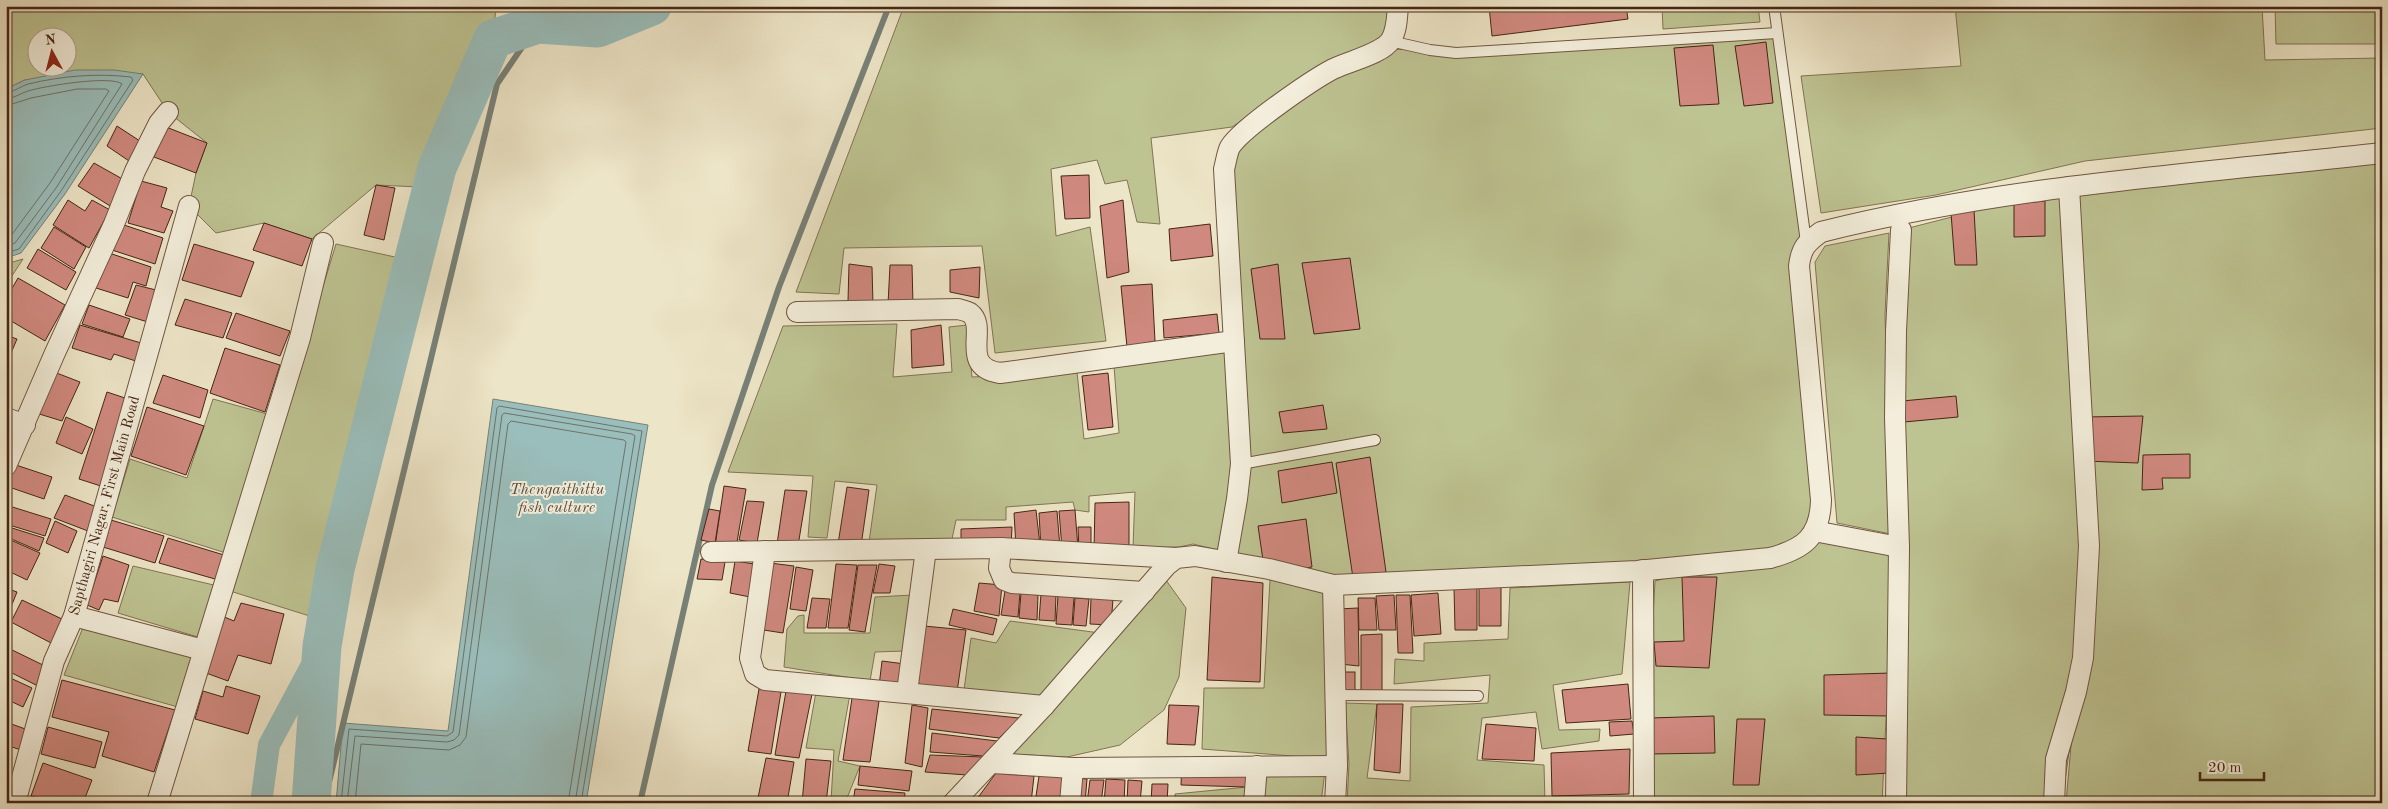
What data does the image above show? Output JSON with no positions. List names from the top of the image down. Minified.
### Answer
{"streets":{"street":["Sapthagiri Nagar, First Main Road"]},"water":["Thengaithittu fish culture"],"scale_bar":"20 m","north":"top"}
